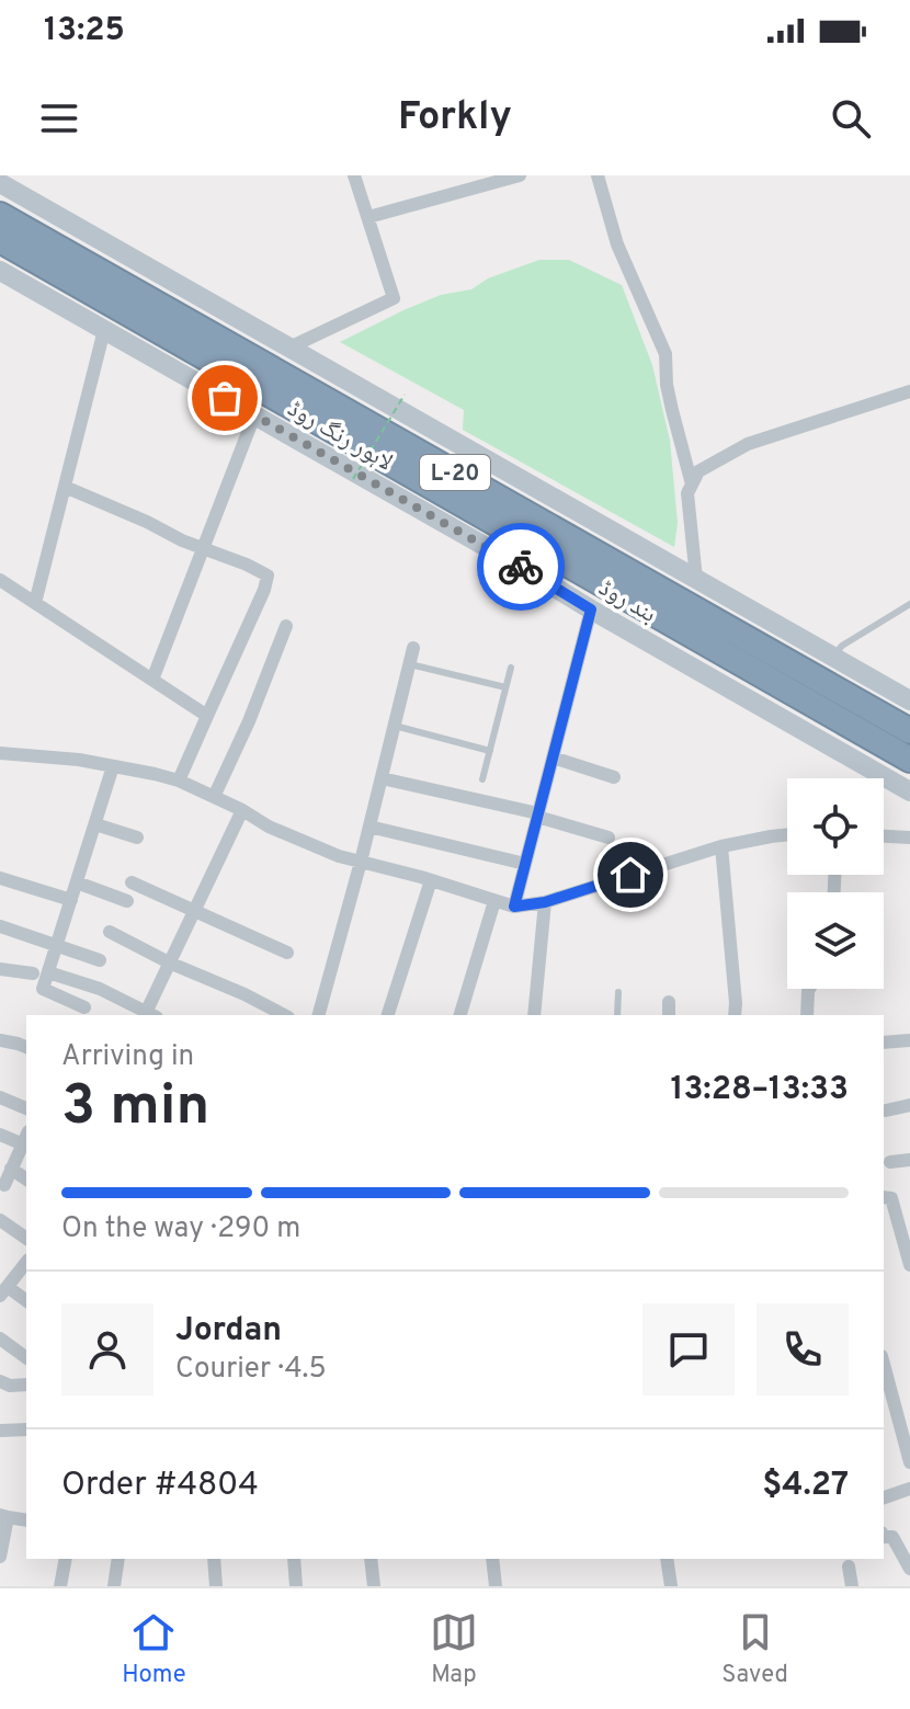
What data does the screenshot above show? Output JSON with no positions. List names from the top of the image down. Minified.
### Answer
{"streets":{"highway":["لاہور رنگ روڈ","L-20"],"main road":["بند روڈ"]},"page":{"status":"13:25","header":"Forkly","heading":["3 min","Arriving in","13:28–13:33"],"panel":["Jordan","Courier · 4.5","Order #4804","$4.27"],"bar":"On the way · 290 m","tabs":["Home","Map","Saved"]}}
